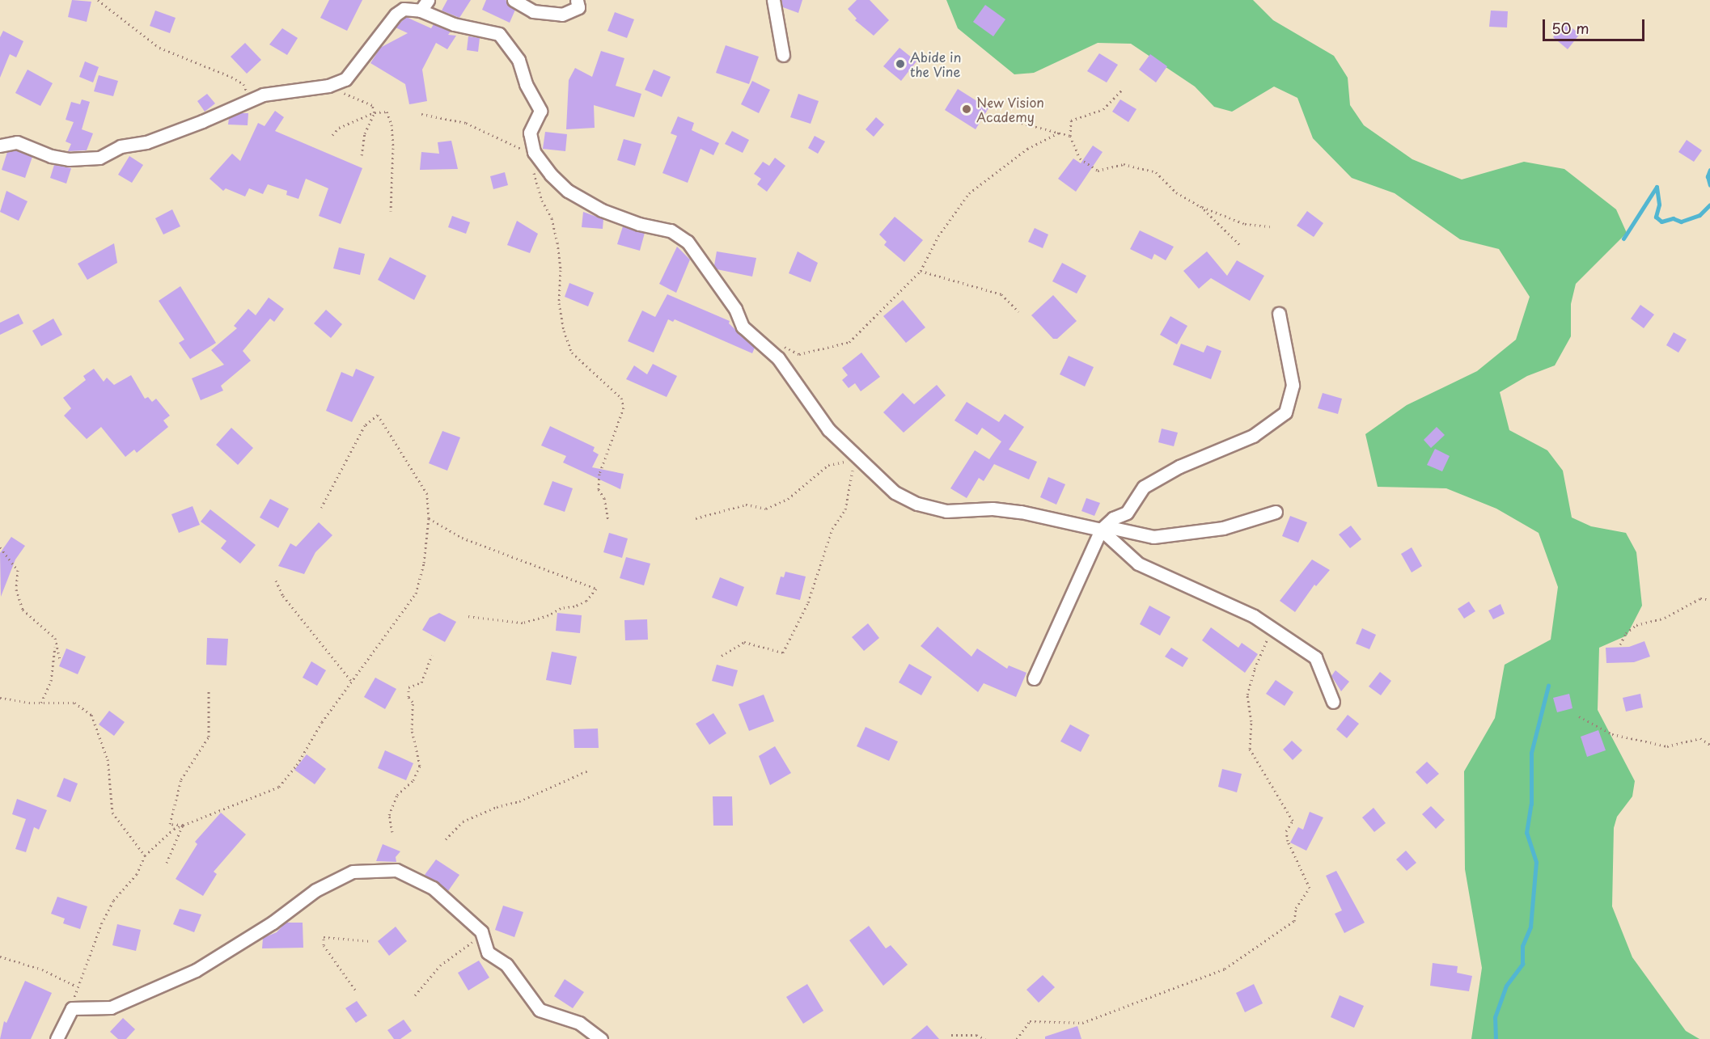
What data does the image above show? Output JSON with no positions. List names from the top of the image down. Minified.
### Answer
{"places":["Abide in the Vine","New Vision Academy"],"scale_bar":"50 m"}
